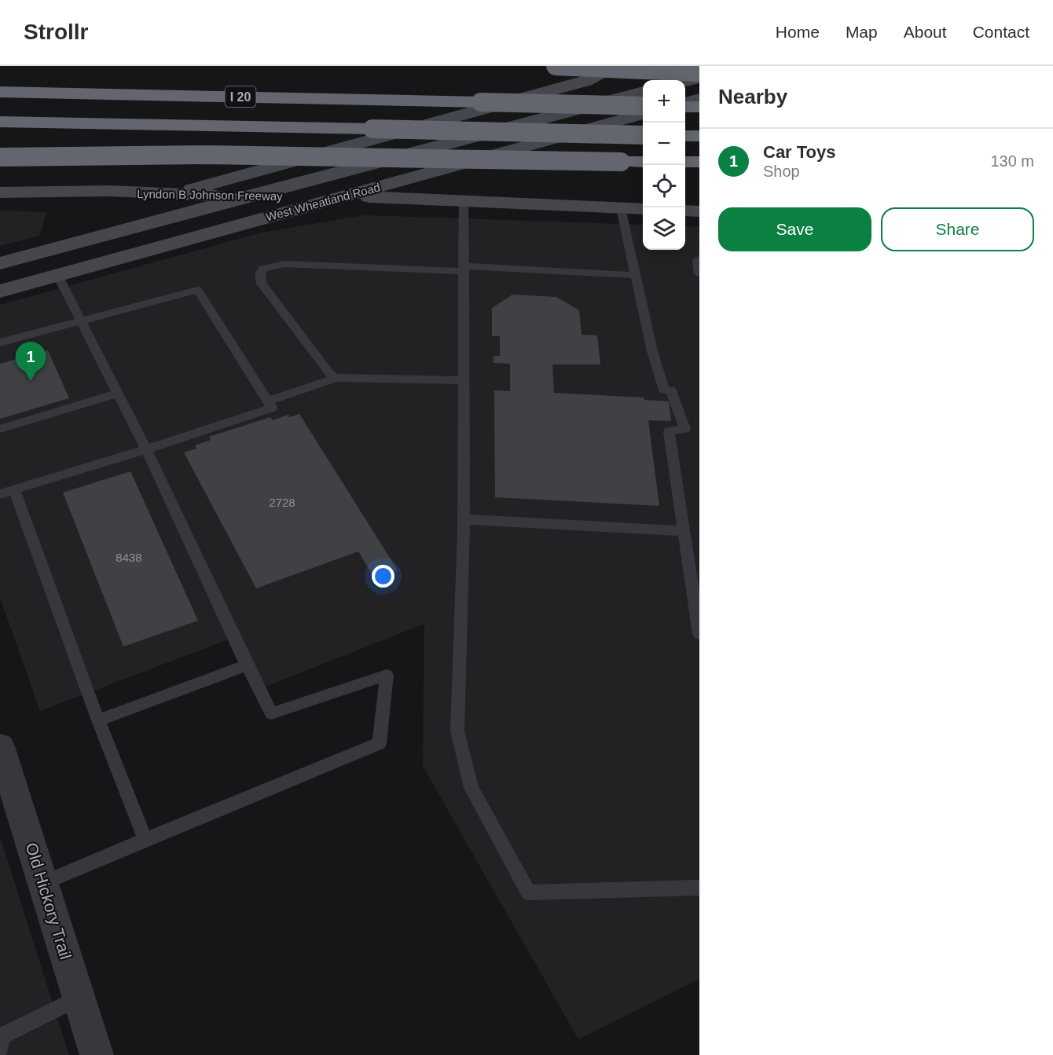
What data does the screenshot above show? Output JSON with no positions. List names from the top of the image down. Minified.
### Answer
{"streets":{"highway":["I 20"],"main road":["Lyndon B Johnson Freeway","West Wheatland Road"],"street":["Old Hickory Trail"]},"crossings":[["Lyndon B Johnson Freeway","West Wheatland Road"]],"house_numbers":["2728","8438"],"page":{"header":"Strollr","nav":["Home","Map","About","Contact"],"heading":"Nearby","map_buttons":["+","−"],"list":[{"mark":"1","name":"Car Toys","note":"Shop","value":"130 m"}],"buttons":["Save","Share"],"pins":"1"}}
